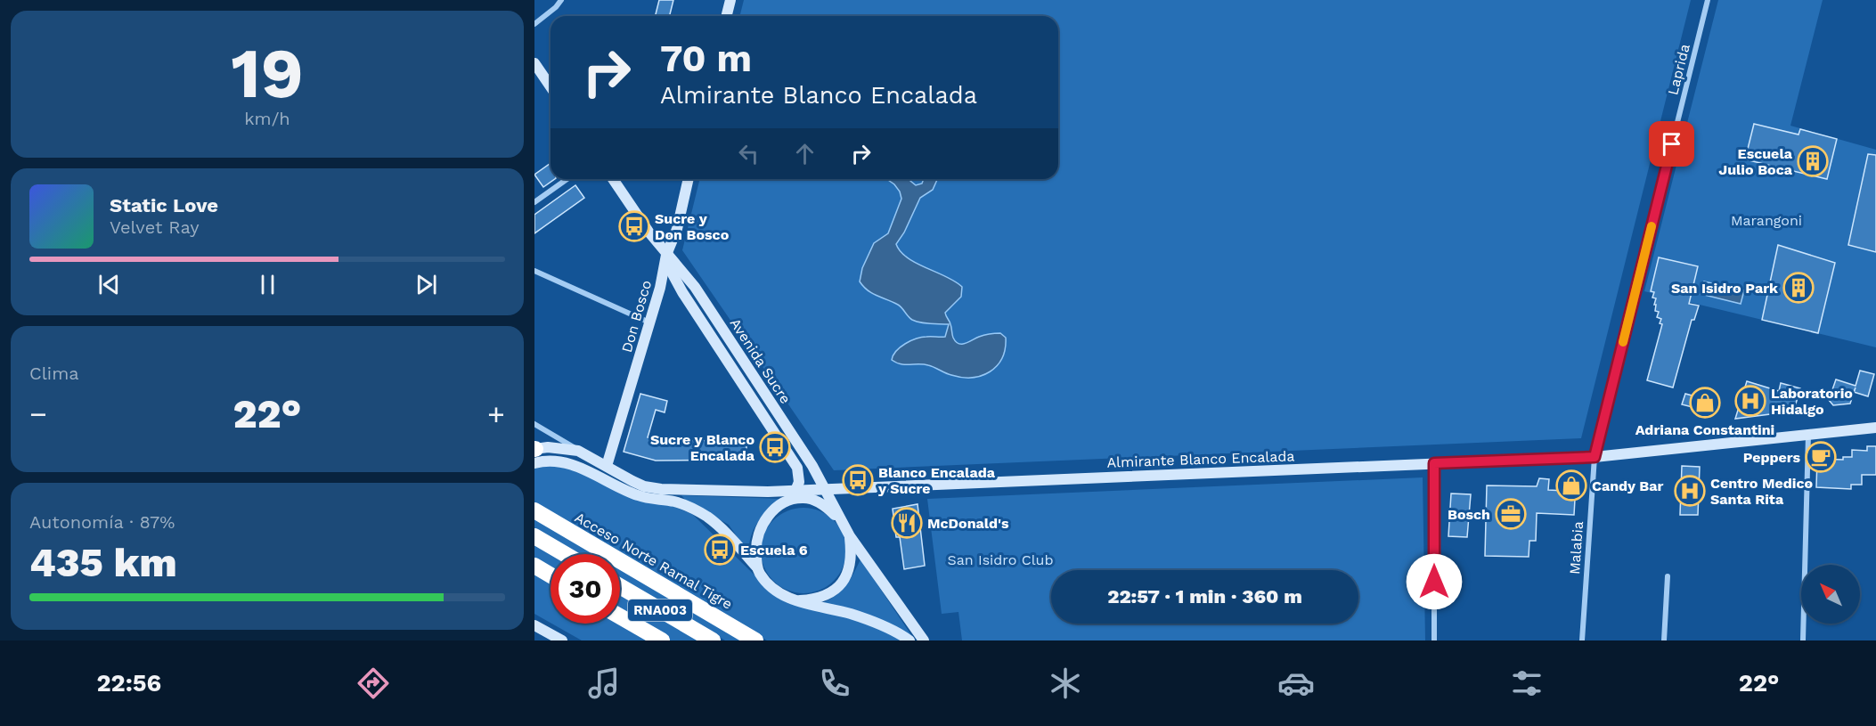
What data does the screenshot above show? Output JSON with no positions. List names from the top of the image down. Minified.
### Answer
{"streets":{"highway":["Acceso Norte Ramal Tigre","RNA003"],"main road":["Don Bosco","Avenida Sucre","Almirante Blanco Encalada"],"street":["Laprida","Malabia"]},"crossings":[["Laprida","Almirante Blanco Encalada"],["Laprida","Malabia"],["Don Bosco","Avenida Sucre"],["Don Bosco","Almirante Blanco Encalada"],["Avenida Sucre","Almirante Blanco Encalada"],["Almirante Blanco Encalada","Malabia"]],"parks":["Marangoni","San Isidro Club"],"places":{"building":["Escuela Julio Boca","San Isidro Park"],"bus stop":["Sucre y Don Bosco","Sucre y Blanco Encalada","Blanco Encalada y Sucre","Escuela 6"],"hospital":["Laboratorio Hidalgo","Centro Medico Santa Rita"],"shop":["Adriana Constantini","Candy Bar"],"cafe":["Peppers"],"office":["Bosch"],"restaurant":["McDonald's"]},"north":"top left","page":{"tile":[["19","km/h"],"Clima",["Autonomía · 87%","435 km"]],"turn":["70 m","Almirante Blanco Encalada"],"song":["Static Love","Velvet Ray"],"heat":["−","22°","+"],"limit":"30","trip":"22:57 · 1 min · 360 m","tabs":["22:56","22°"]}}
